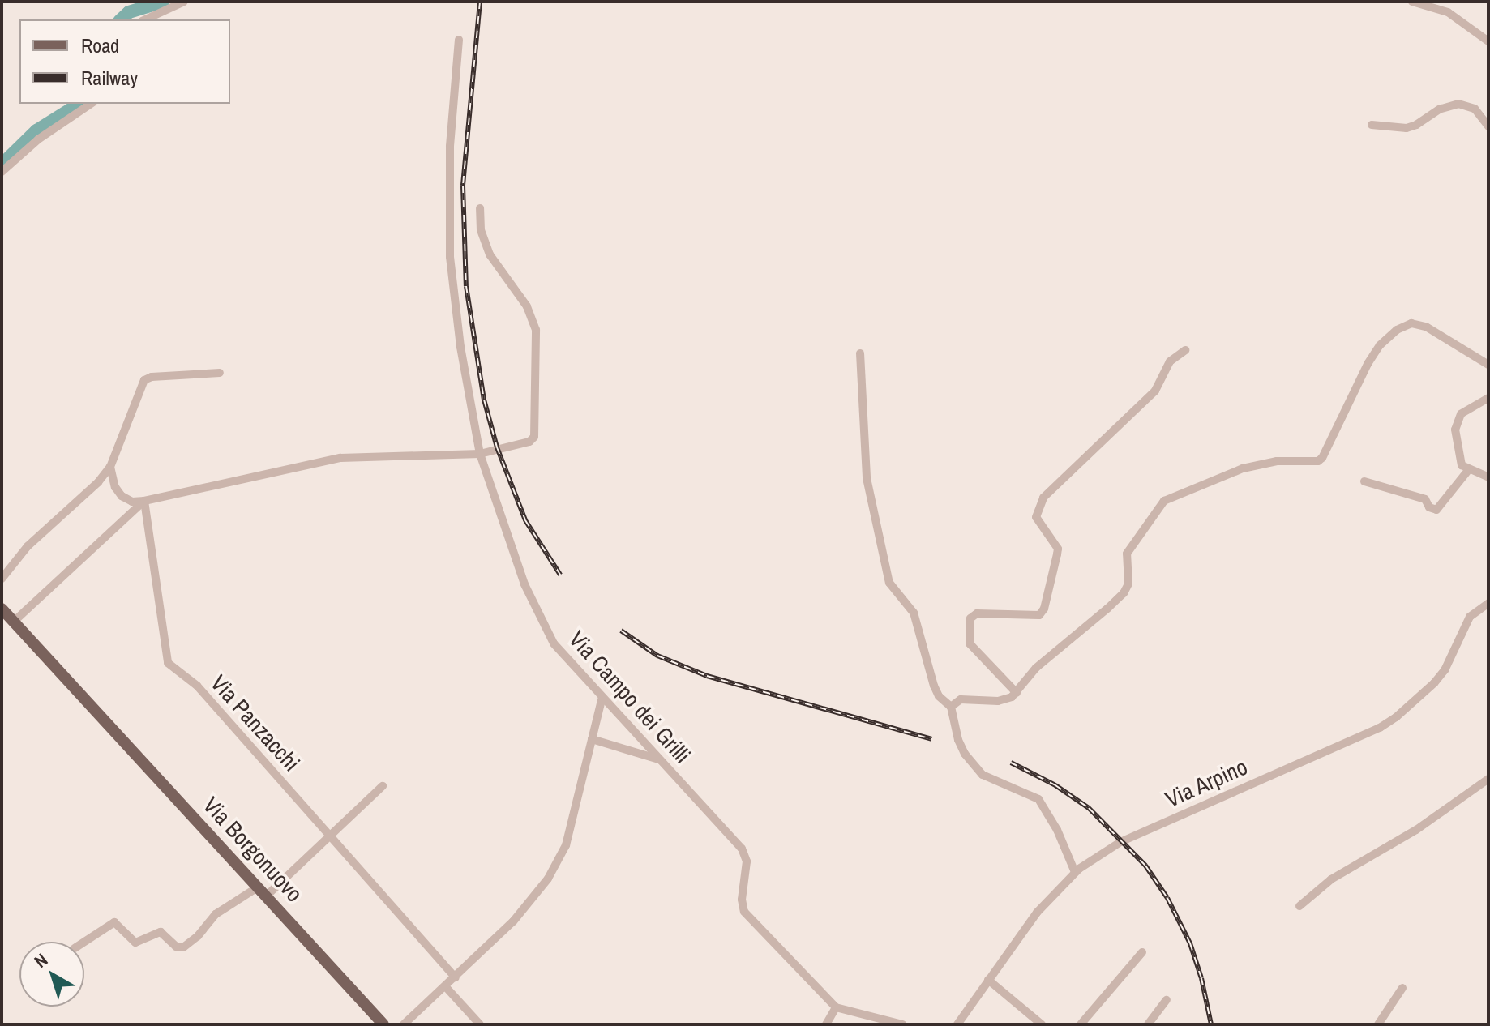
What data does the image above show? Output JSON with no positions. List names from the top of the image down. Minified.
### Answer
{"streets":{"main road":["Via Borgonuovo"],"street":["Via Campo dei Grilli","Via Panzacchi","Via Arpino"]},"legend":["Road","Railway"],"north":"top left"}
